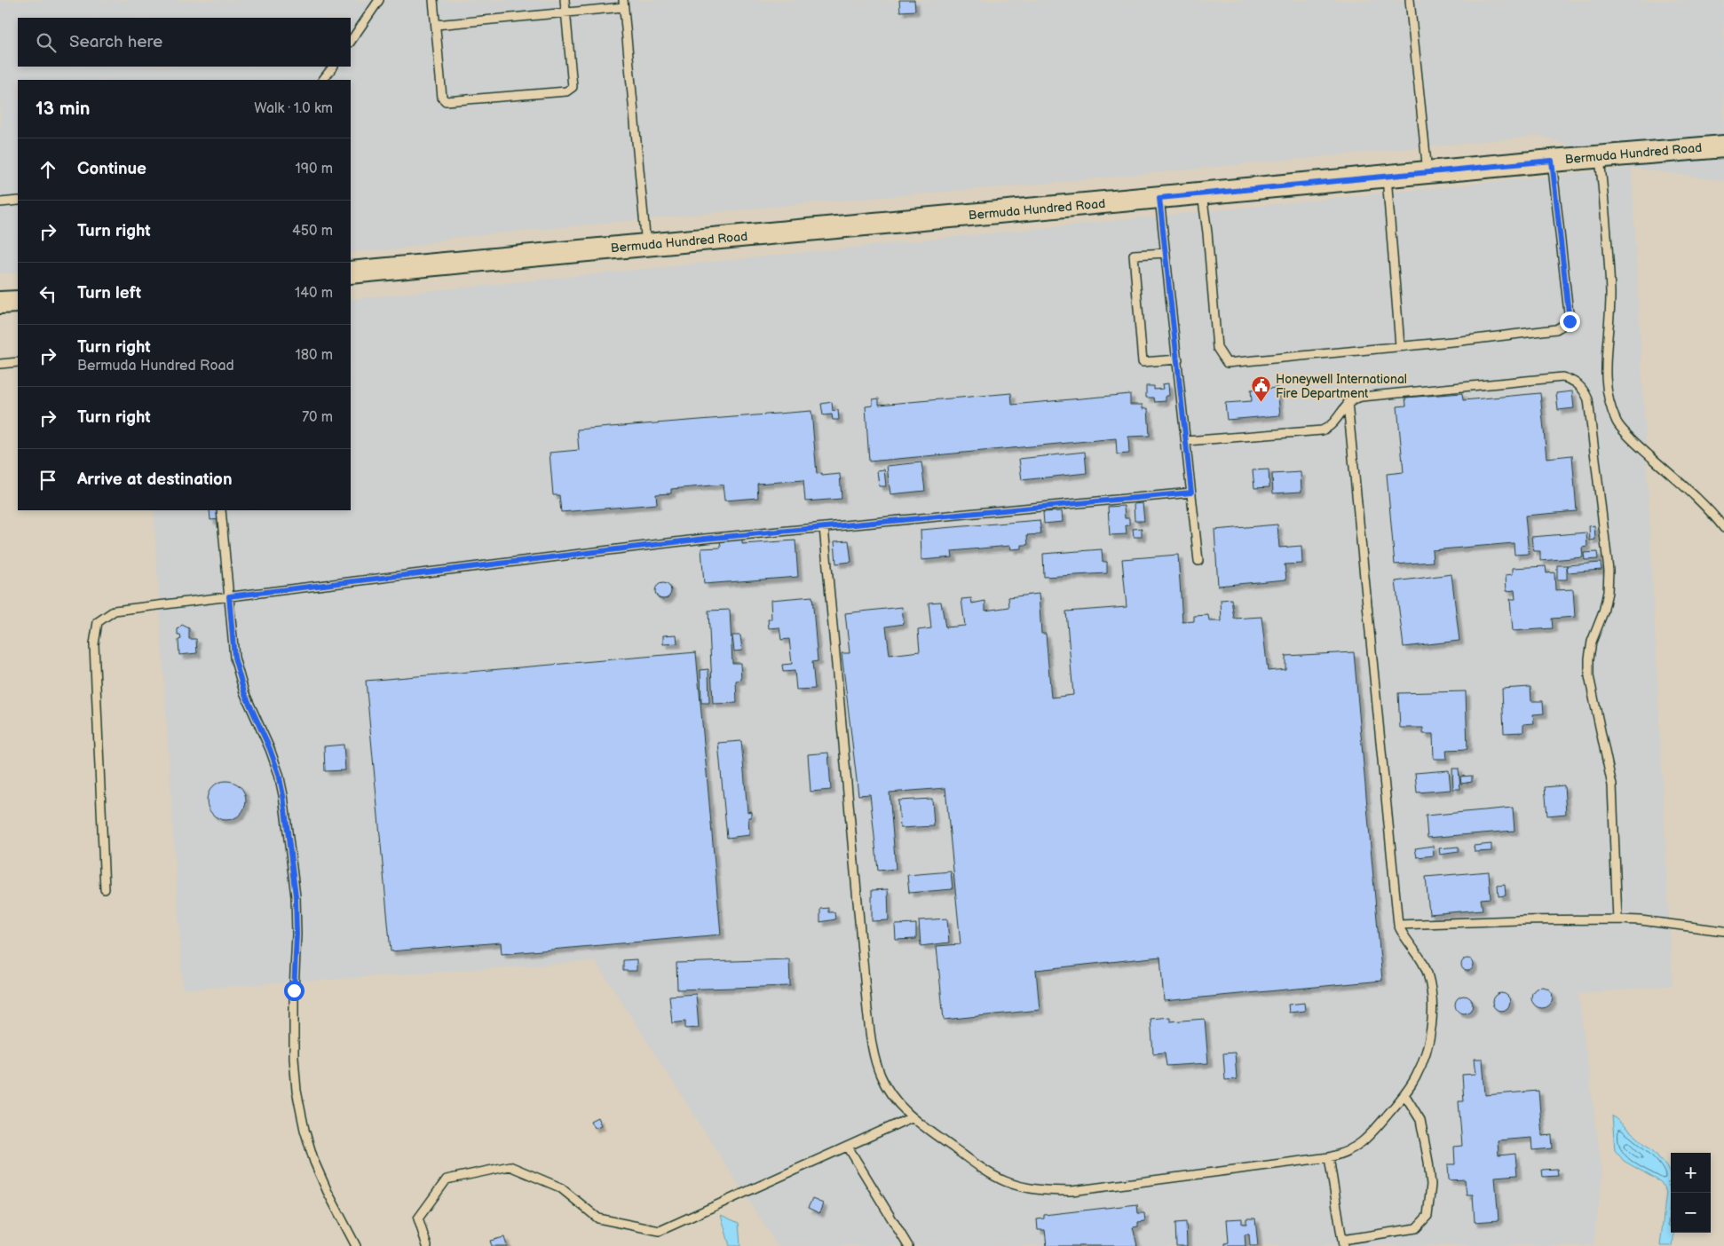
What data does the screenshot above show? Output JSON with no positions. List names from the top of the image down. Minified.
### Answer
{"streets":{"street":["Bermuda Hundred Road"]},"places":{"public building":["Honeywell International Fire Department"]},"page":{"search":"Search here","heading":["13 min","Walk · 1.0 km"],"list":[["Continue","190 m"],["Turn right","450 m"],["Turn left","140 m"],["Turn right","Bermuda Hundred Road","180 m"],["Turn right","70 m"],"Arrive at destination"],"map_buttons":["+","−"]}}
